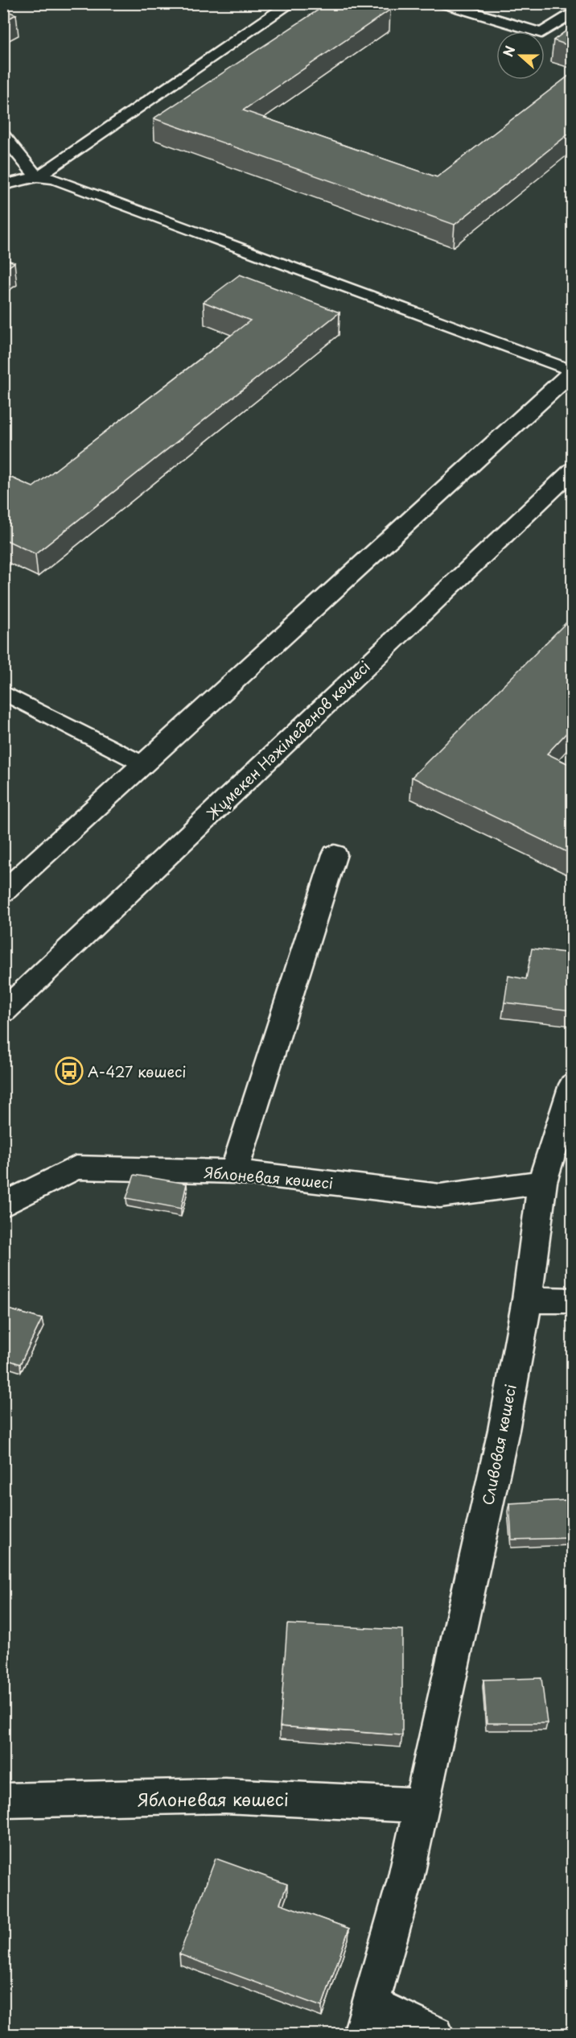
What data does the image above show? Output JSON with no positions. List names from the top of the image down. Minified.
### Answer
{"streets":{"main road":["Жұмекен Нәжімеденов көшесі","Яблоневая көшесі","Сливовая көшесі"]},"crossings":[["Яблоневая көшесі","Сливовая көшесі"]],"places":{"bus stop":["A-427 көшесі"]},"north":"left"}
